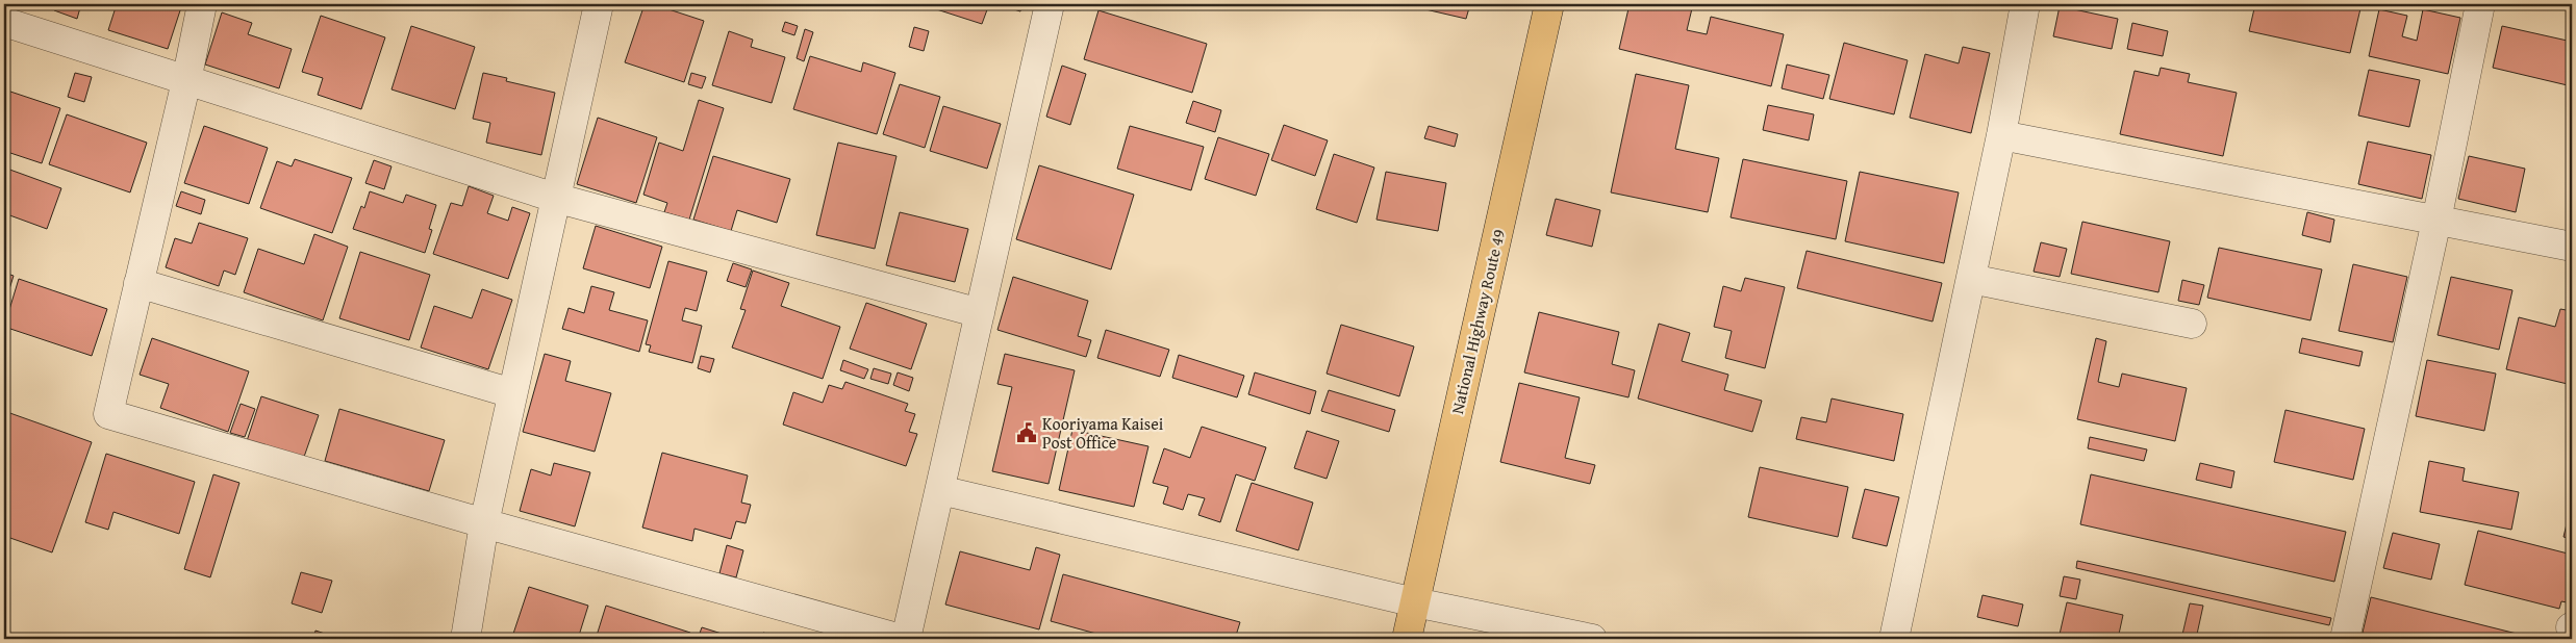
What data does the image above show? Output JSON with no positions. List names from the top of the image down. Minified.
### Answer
{"streets":{"highway":["National Highway Route 49"]},"places":{"public building":["Kooriyama Kaisei Post Office"]}}
